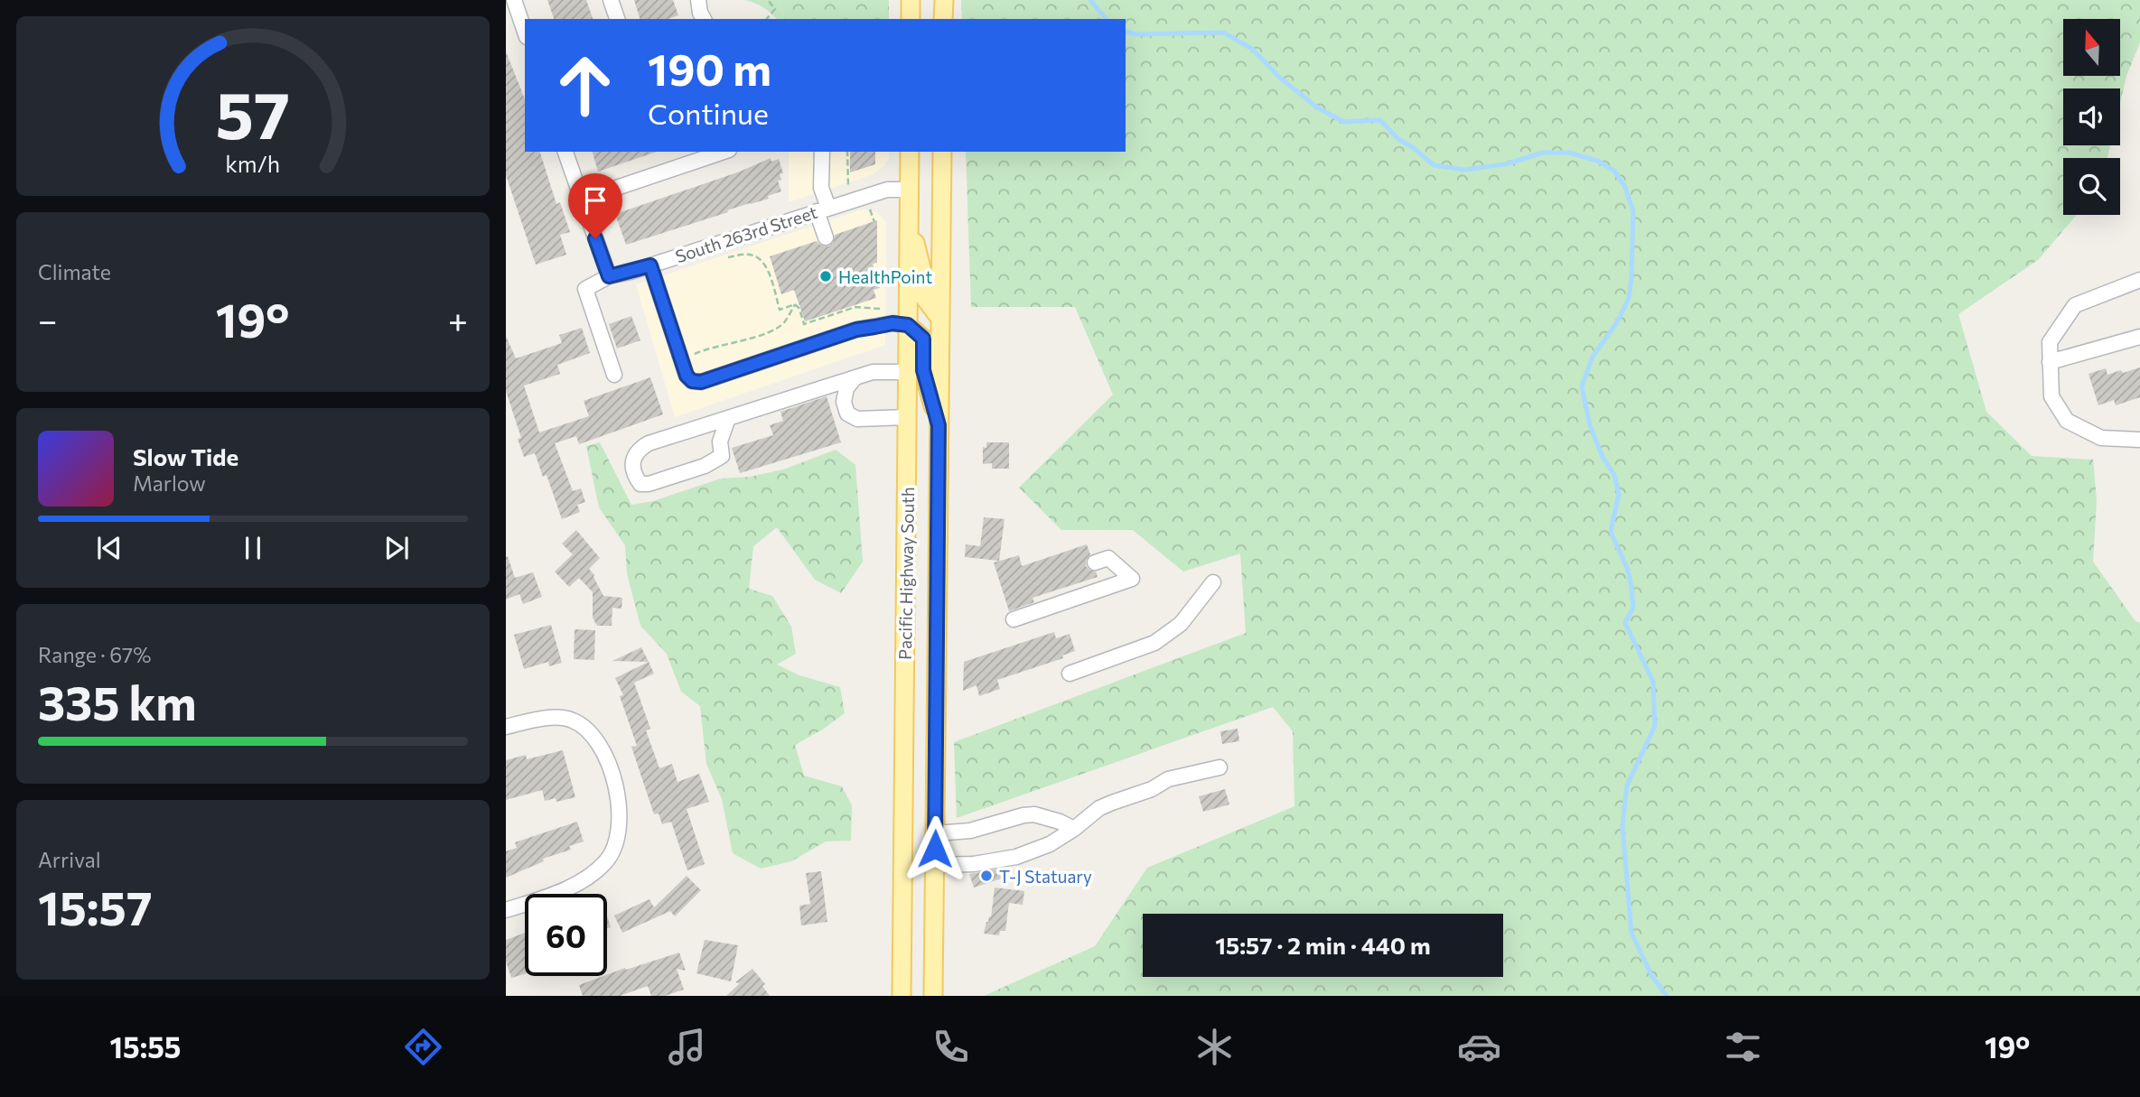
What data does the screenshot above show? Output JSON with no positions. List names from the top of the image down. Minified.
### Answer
{"streets":{"main road":["Pacific Highway South"],"street":["South 263rd Street"]},"crossings":[["South 263rd Street","Pacific Highway South"]],"places":["HealthPoint","T-J Statuary"],"north":"top","page":{"turn":["190 m","Continue"],"tile":["Climate",["Range · 67%","335 km"],["Arrival","15:57"]],"heat":["−","19°","+"],"song":["Slow Tide","Marlow"],"limit":"60","trip":"15:57 · 2 min · 440 m","tabs":["15:55","19°"],"gauge":["57","km/h"]}}
